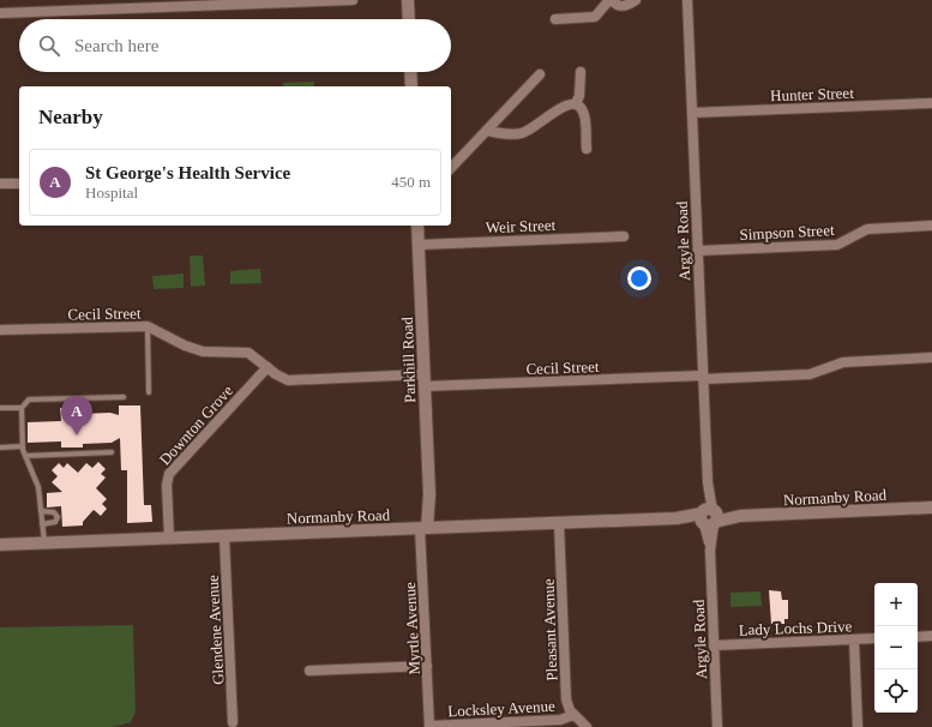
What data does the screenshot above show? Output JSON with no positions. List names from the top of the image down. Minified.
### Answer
{"streets":{"street":["Hunter Street","Weir Street","Simpson Street","Argyle Road","Cecil Street","Parkhill Road","Downton Grove","Normanby Road","Lady Lochs Drive","Myrtle Avenue","Glendene Avenue","Pleasant Avenue","Locksley Avenue"]},"crossings":[["Hunter Street","Argyle Road"],["Weir Street","Parkhill Road"],["Simpson Street","Argyle Road"],["Argyle Road","Cecil Street"],["Argyle Road","Normanby Road"],["Argyle Road","Lady Lochs Drive"],["Cecil Street","Parkhill Road"],["Cecil Street","Downton Grove"],["Parkhill Road","Normanby Road"],["Parkhill Road","Myrtle Avenue"],["Downton Grove","Normanby Road"],["Normanby Road","Myrtle Avenue"],["Normanby Road","Glendene Avenue"],["Normanby Road","Pleasant Avenue"],["Myrtle Avenue","Locksley Avenue"],["Pleasant Avenue","Locksley Avenue"]],"page":{"search":"Search here","heading":"Nearby","list":[{"mark":"A","name":"St George's Health Service","note":"Hospital","value":"450 m"}],"pins":"A","map_buttons":["+","−"]}}
